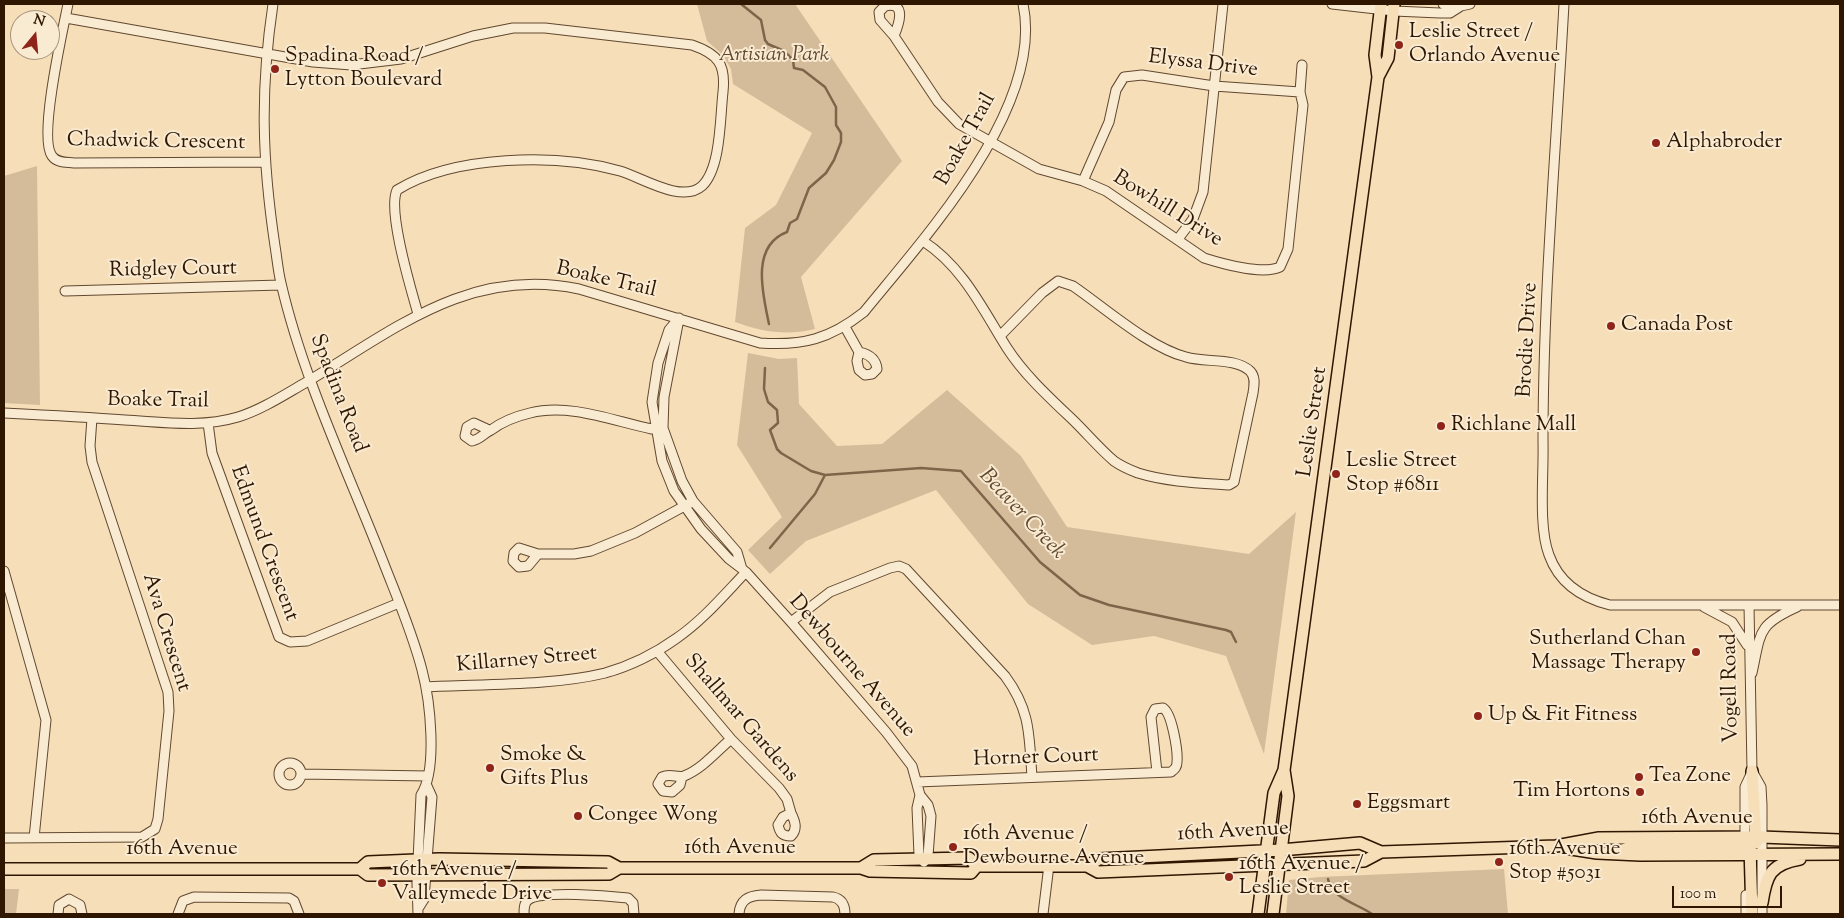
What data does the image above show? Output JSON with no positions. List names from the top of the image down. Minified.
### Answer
{"streets":{"main road":["Leslie Street","16th Avenue"],"street":["Elyssa Drive","Boake Trail","Chadwick Crescent","Bowhill Drive","Ridgley Court","Brodie Drive","Spadina Road","Edmund Crescent","Ava Crescent","Killarney Street","Dewbourne Avenue","Vogell Road","Shallmar Gardens","Horner Court"]},"crossings":[["Elyssa Drive","Bowhill Drive"],["Boake Trail","Bowhill Drive"],["Boake Trail","Spadina Road"],["Boake Trail","Edmund Crescent"],["Boake Trail","Ava Crescent"],["Boake Trail","Dewbourne Avenue"],["Chadwick Crescent","Spadina Road"],["Ridgley Court","Spadina Road"],["Brodie Drive","Vogell Road"],["Spadina Road","Edmund Crescent"],["Spadina Road","Killarney Street"],["Spadina Road","16th Avenue"],["Leslie Street","16th Avenue"],["Killarney Street","Dewbourne Avenue"],["Killarney Street","Shallmar Gardens"],["Dewbourne Avenue","Horner Court"],["Dewbourne Avenue","16th Avenue"]],"water":["Beaver Creek"],"parks":["Artisian Park"],"places":["Leslie Street / Orlando Avenue","Spadina Road / Lytton Boulevard","Alphabroder","Canada Post","Richlane Mall","Leslie Street Stop #6811","Sutherland Chan Massage Therapy","Up & Fit Fitness","Smoke & Gifts Plus","Tea Zone","Tim Hortons","Eggsmart","Congee Wong","16th Avenue / Dewbourne Avenue","16th Avenue Stop #5031","16th Avenue / Leslie Street","16th Avenue / Valleymede Drive"],"scale_bar":"100 m","north":"top"}
